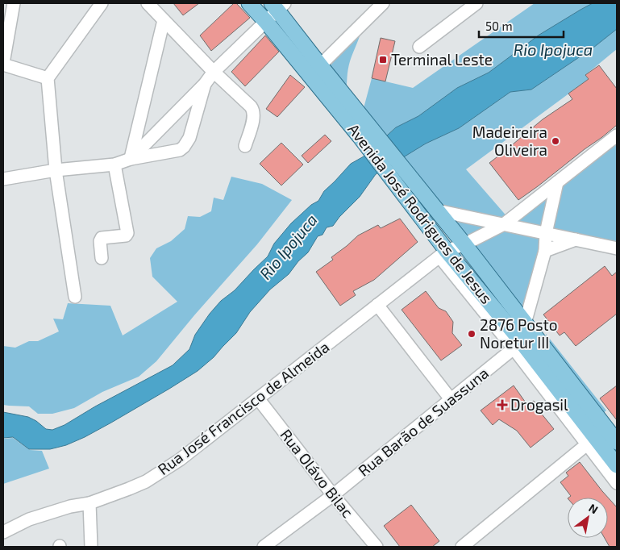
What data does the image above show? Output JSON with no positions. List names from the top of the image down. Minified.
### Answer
{"streets":{"main road":["Avenida José Rodrigues de Jesus"],"street":["Rua José Francisco de Almeida","Rua Barão de Suassuna","Rua Olávo Bilac"]},"crossings":[["Avenida José Rodrigues de Jesus","Rua José Francisco de Almeida"],["Avenida José Rodrigues de Jesus","Rua Barão de Suassuna"],["Rua José Francisco de Almeida","Rua Olávo Bilac"],["Rua Barão de Suassuna","Rua Olávo Bilac"]],"water":["Rio Ipojuca"],"places":{"transit":["Terminal Leste"],"other":["Madeireira Oliveira","2876 Posto Noretur III"],"health":["Drogasil"]},"scale_bar":"50 m","north":"top right"}
